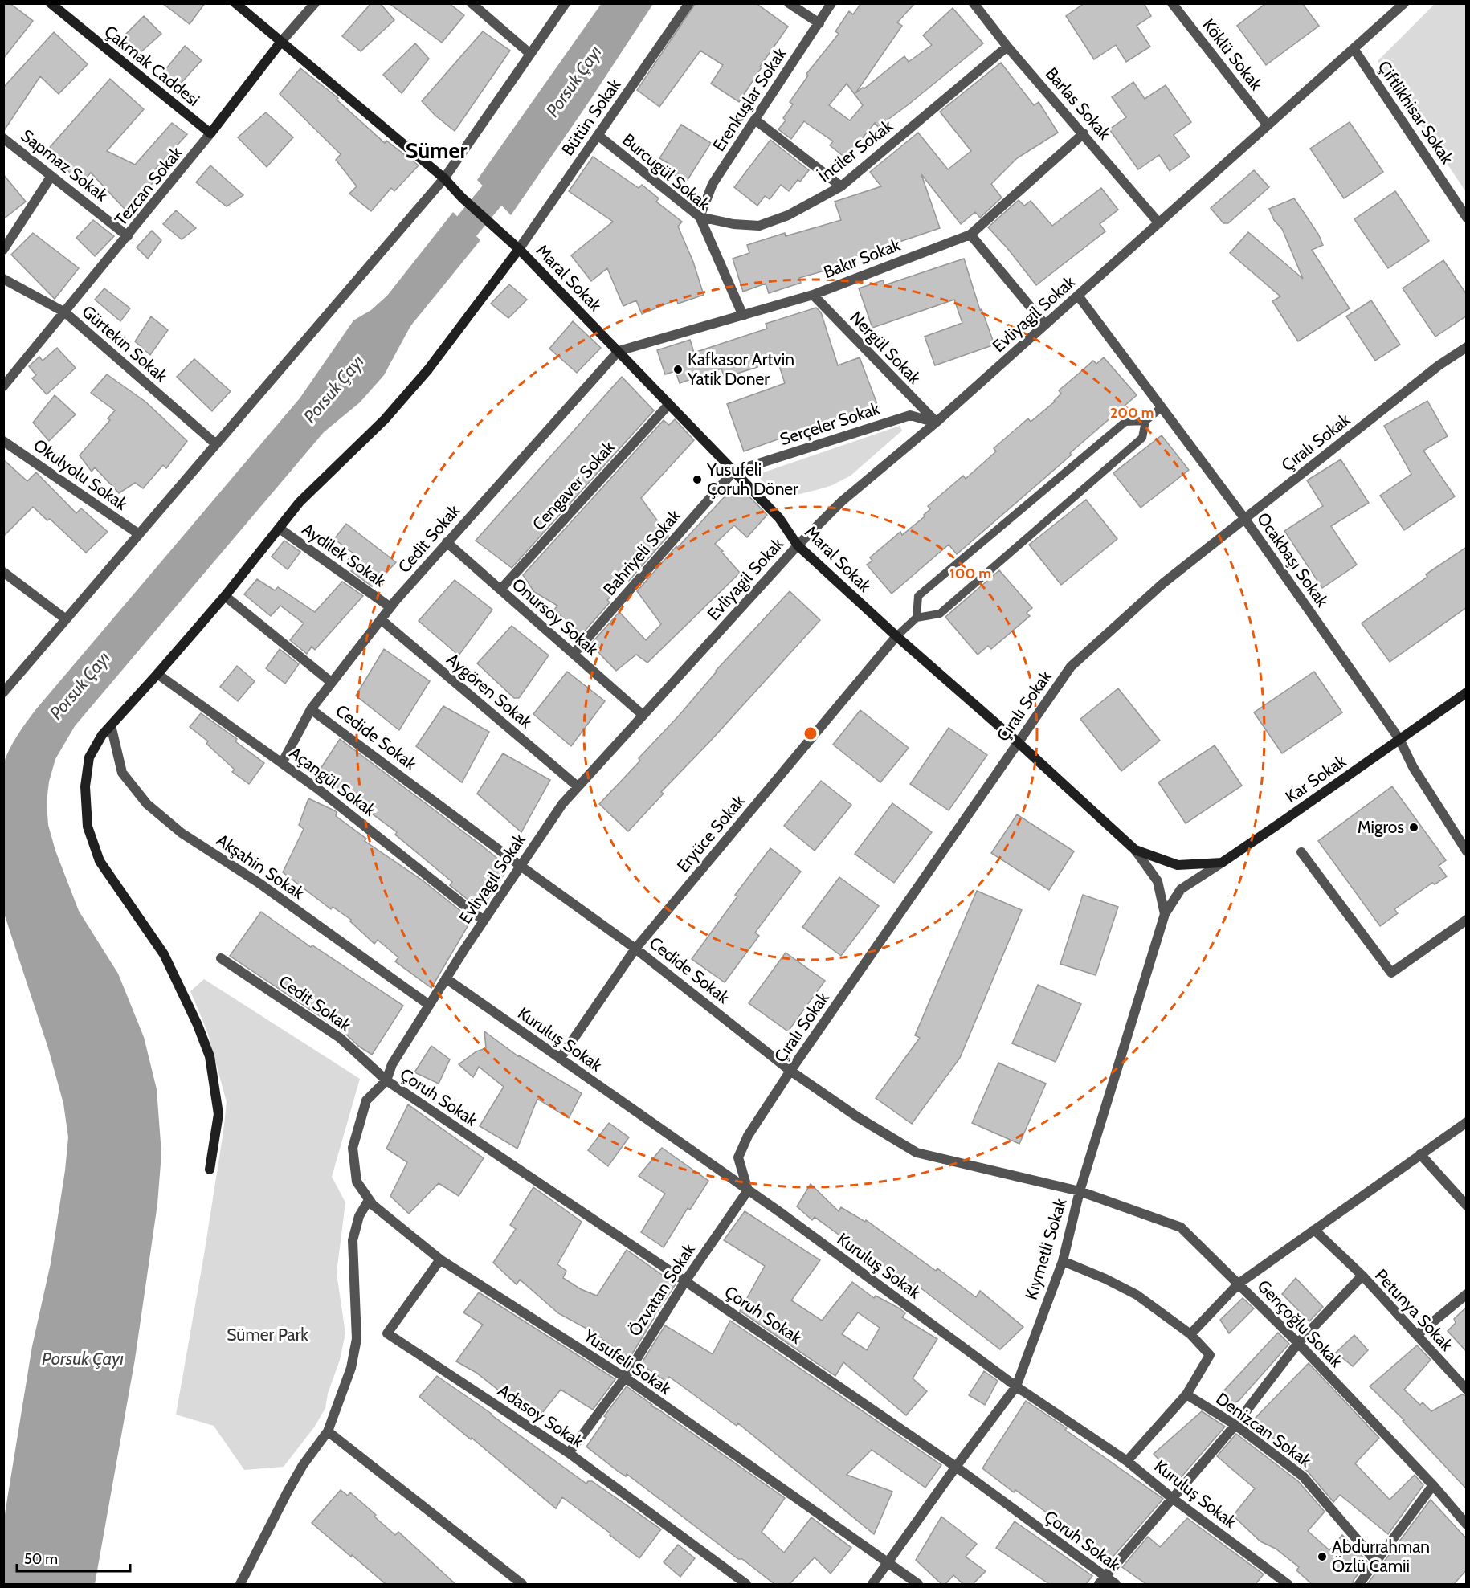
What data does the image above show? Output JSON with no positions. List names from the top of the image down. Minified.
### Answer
{"streets":{"street":["Köklü Sokak","Çakmak Caddesi","Erenkuşlar Sokak","Barlas Sokak","Çiftlikhisar Sokak","Bütün Sokak","İnciler Sokak","Sapmaz Sokak","Burcugül Sokak","Tezcan Sokak","Bakır Sokak","Maral Sokak","Evliyagil Sokak","Gürtekin Sokak","Nergül Sokak","Serçeler Sokak","Çıralı Sokak","Okulyolu Sokak","Cengaver Sokak","Cedit Sokak","Bahriyeli Sokak","Aydilek Sokak","Ocakbaşı Sokak","Onursoy Sokak","Aygören Sokak","Cedide Sokak","Kar Sokak","Açangül Sokak","Eryüce Sokak","Akşahin Sokak","Kuruluş Sokak","Çoruh Sokak","Kıymetli Sokak","Özvatan Sokak","Petunya Sokak","Gençoğlu Sokak","Yusufeli Sokak","Adasoy Sokak","Denizcan Sokak"]},"crossings":[["Köklü Sokak","Evliyagil Sokak"],["Çakmak Caddesi","Tezcan Sokak"],["Erenkuşlar Sokak","İnciler Sokak"],["Erenkuşlar Sokak","Burcugül Sokak"],["Barlas Sokak","İnciler Sokak"],["Barlas Sokak","Bakır Sokak"],["Barlas Sokak","Evliyagil Sokak"],["Çiftlikhisar Sokak","Evliyagil Sokak"],["Bütün Sokak","Burcugül Sokak"],["Bütün Sokak","Maral Sokak"],["İnciler Sokak","Burcugül Sokak"],["Sapmaz Sokak","Tezcan Sokak"],["Burcugül Sokak","Bakır Sokak"],["Tezcan Sokak","Maral Sokak"],["Tezcan Sokak","Gürtekin Sokak"],["Bakır Sokak","Maral Sokak"],["Bakır Sokak","Nergül Sokak"],["Bakır Sokak","Cedit Sokak"],["Maral Sokak","Evliyagil Sokak"],["Maral Sokak","Serçeler Sokak"],["Maral Sokak","Çıralı Sokak"],["Maral Sokak","Cengaver Sokak"],["Maral Sokak","Cedit Sokak"],["Maral Sokak","Bahriyeli Sokak"],["Maral Sokak","Eryüce Sokak"],["Evliyagil Sokak","Nergül Sokak"],["Evliyagil Sokak","Serçeler Sokak"],["Evliyagil Sokak","Cedit Sokak"],["Evliyagil Sokak","Ocakbaşı Sokak"],["Evliyagil Sokak","Onursoy Sokak"],["Evliyagil Sokak","Aygören Sokak"],["Evliyagil Sokak","Cedide Sokak"],["Evliyagil Sokak","Açangül Sokak"],["Evliyagil Sokak","Akşahin Sokak"],["Evliyagil Sokak","Kuruluş Sokak"],["Evliyagil Sokak","Çoruh Sokak"],["Evliyagil Sokak","Yusufeli Sokak"],["Nergül Sokak","Serçeler Sokak"],["Serçeler Sokak","Bahriyeli Sokak"],["Çıralı Sokak","Ocakbaşı Sokak"],["Çıralı Sokak","Cedide Sokak"],["Çıralı Sokak","Kuruluş Sokak"],["Çıralı Sokak","Özvatan Sokak"],["Cengaver Sokak","Onursoy Sokak"],["Cedit Sokak","Aydilek Sokak"],["Cedit Sokak","Onursoy Sokak"],["Cedit Sokak","Aygören Sokak"],["Cedit Sokak","Cedide Sokak"],["Cedit Sokak","Açangül Sokak"],["Cedit Sokak","Çoruh Sokak"],["Bahriyeli Sokak","Onursoy Sokak"],["Ocakbaşı Sokak","Kar Sokak"],["Cedide Sokak","Eryüce Sokak"],["Cedide Sokak","Kıymetli Sokak"],["Cedide Sokak","Gençoğlu Sokak"],["Kar Sokak","Kıymetli Sokak"],["Eryüce Sokak","Kuruluş Sokak"],["Kuruluş Sokak","Kıymetli Sokak"],["Kuruluş Sokak","Özvatan Sokak"],["Kuruluş Sokak","Petunya Sokak"],["Çoruh Sokak","Kıymetli Sokak"],["Çoruh Sokak","Özvatan Sokak"],["Çoruh Sokak","Petunya Sokak"],["Kıymetli Sokak","Gençoğlu Sokak"],["Kıymetli Sokak","Yusufeli Sokak"],["Özvatan Sokak","Yusufeli Sokak"],["Özvatan Sokak","Adasoy Sokak"],["Petunya Sokak","Gençoğlu Sokak"],["Petunya Sokak","Denizcan Sokak"],["Yusufeli Sokak","Adasoy Sokak"]],"districts":["Sümer"],"water":["Porsuk Çayı"],"parks":["Sümer Park"],"places":["Kafkasor Artvin Yatik Doner","Yusufeli Çoruh Döner","Migros","Abdurrahman Özlü Camii"],"scale_bar":"50 m","rings":["200 m","100 m"]}
